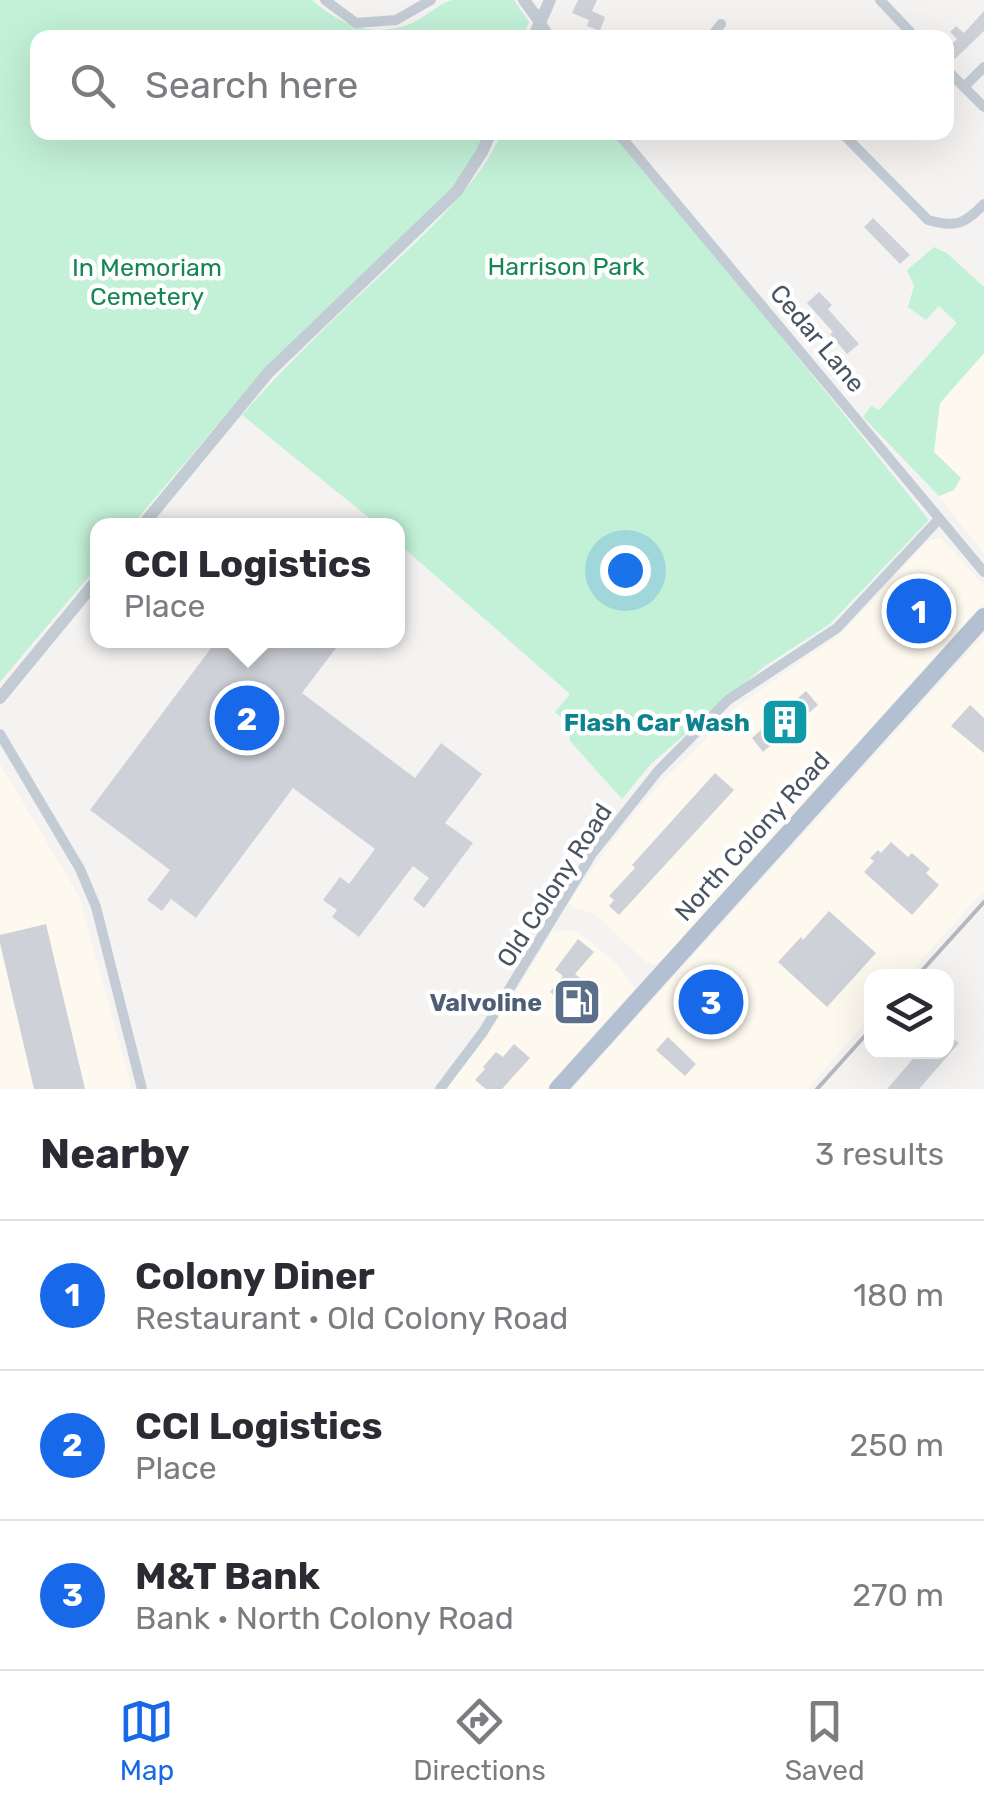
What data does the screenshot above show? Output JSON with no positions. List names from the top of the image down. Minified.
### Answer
{"streets":{"main road":["North Colony Road"],"street":["Cedar Lane","Old Colony Road"]},"crossings":[["Cedar Lane","Old Colony Road"]],"parks":["Harrison Park","In Memoriam Cemetery"],"places":{"building":["Flash Car Wash"],"fuel station":["Valvoline"]},"page":{"search":"Search here","popup":["CCI Logistics","Place"],"pins":["1","2","3"],"heading":["Nearby","3 results"],"list":[{"mark":"1","name":"Colony Diner","note":"Restaurant · Old Colony Road","value":"180 m"},{"mark":"2","name":"CCI Logistics","note":"Place","value":"250 m"},{"mark":"3","name":"M&T Bank","note":"Bank · North Colony Road","value":"270 m"}],"nav":["Map","Directions","Saved"]}}
